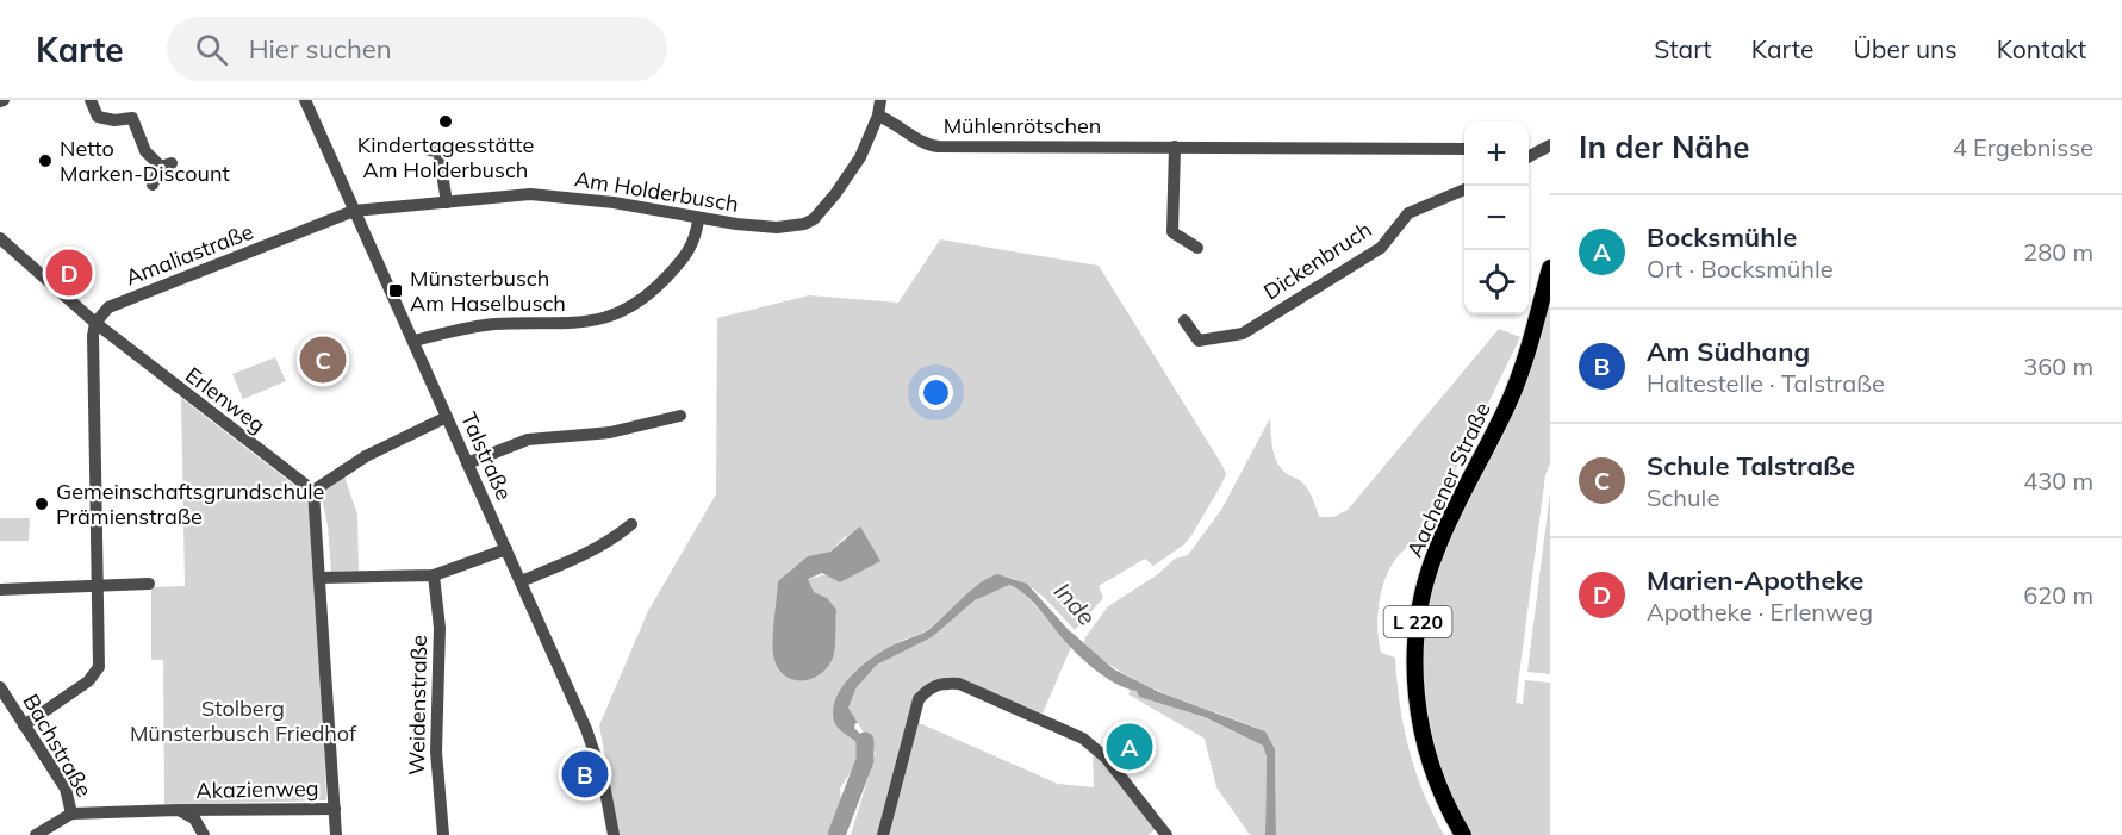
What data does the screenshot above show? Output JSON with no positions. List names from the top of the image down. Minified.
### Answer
{"streets":{"main road":["Aachener Straße","L 220"],"street":["Mühlenrötschen","Am Holderbusch","Amaliastraße","Dickenbruch","Erlenweg","Talstraße","Weidenstraße","Bachstraße","Akazienweg"]},"crossings":[["Mühlenrötschen","Am Holderbusch"],["Am Holderbusch","Amaliastraße"],["Am Holderbusch","Talstraße"],["Amaliastraße","Erlenweg"],["Amaliastraße","Talstraße"],["Bachstraße","Akazienweg"]],"water":["Inde"],"parks":["Stolberg Münsterbusch Friedhof"],"places":{"other":["Kindertagesstätte Am Holderbusch","Netto Marken-Discount","Gemeinschaftsgrundschule Prämienstraße"],"transit":["Münsterbusch Am Haselbusch"]},"page":{"header":"Karte","search":"Hier suchen","nav":["Start","Karte","Über uns","Kontakt"],"heading":["In der Nähe","4 Ergebnisse"],"map_buttons":["+","−"],"list":[{"mark":"A","name":"Bocksmühle","note":"Ort · Bocksmühle","value":"280 m"},{"mark":"B","name":"Am Südhang","note":"Haltestelle · Talstraße","value":"360 m"},{"mark":"C","name":"Schule Talstraße","note":"Schule","value":"430 m"},{"mark":"D","name":"Marien-Apotheke","note":"Apotheke · Erlenweg","value":"620 m"}],"pins":["D","C","A","B"]}}
